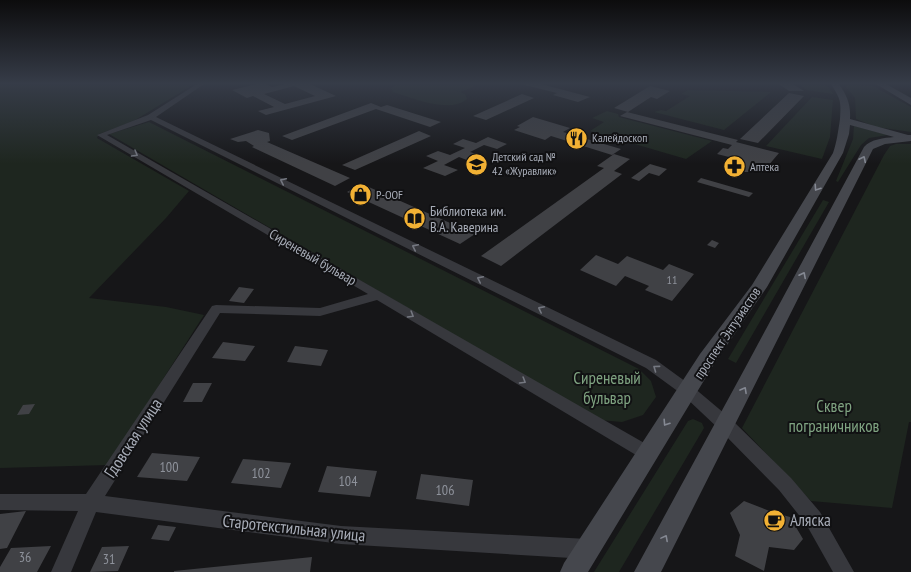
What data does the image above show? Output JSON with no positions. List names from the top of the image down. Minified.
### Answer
{"streets":{"main road":["проспект Энтузиастов"],"street":["Сиреневый бульвар","Гдовская улица","Старотекстильная улица"]},"crossings":[["Сиреневый бульвар","проспект Энтузиастов"],["Сиреневый бульвар","Гдовская улица"],["проспект Энтузиастов","Старотекстильная улица"],["Гдовская улица","Старотекстильная улица"]],"parks":["Сиреневый бульвар","Сквер пограничников"],"places":{"restaurant":["Калейдоскоп"],"school or university":["Детский сад № 42 «Журавлик»"],"pharmacy":["Аптека"],"shop":["P-OOF"],"library":["Библиотека им. В.А. Каверина"],"cafe":["Аляска"]},"house_numbers":["11","100","102","104","106","36","31"]}
